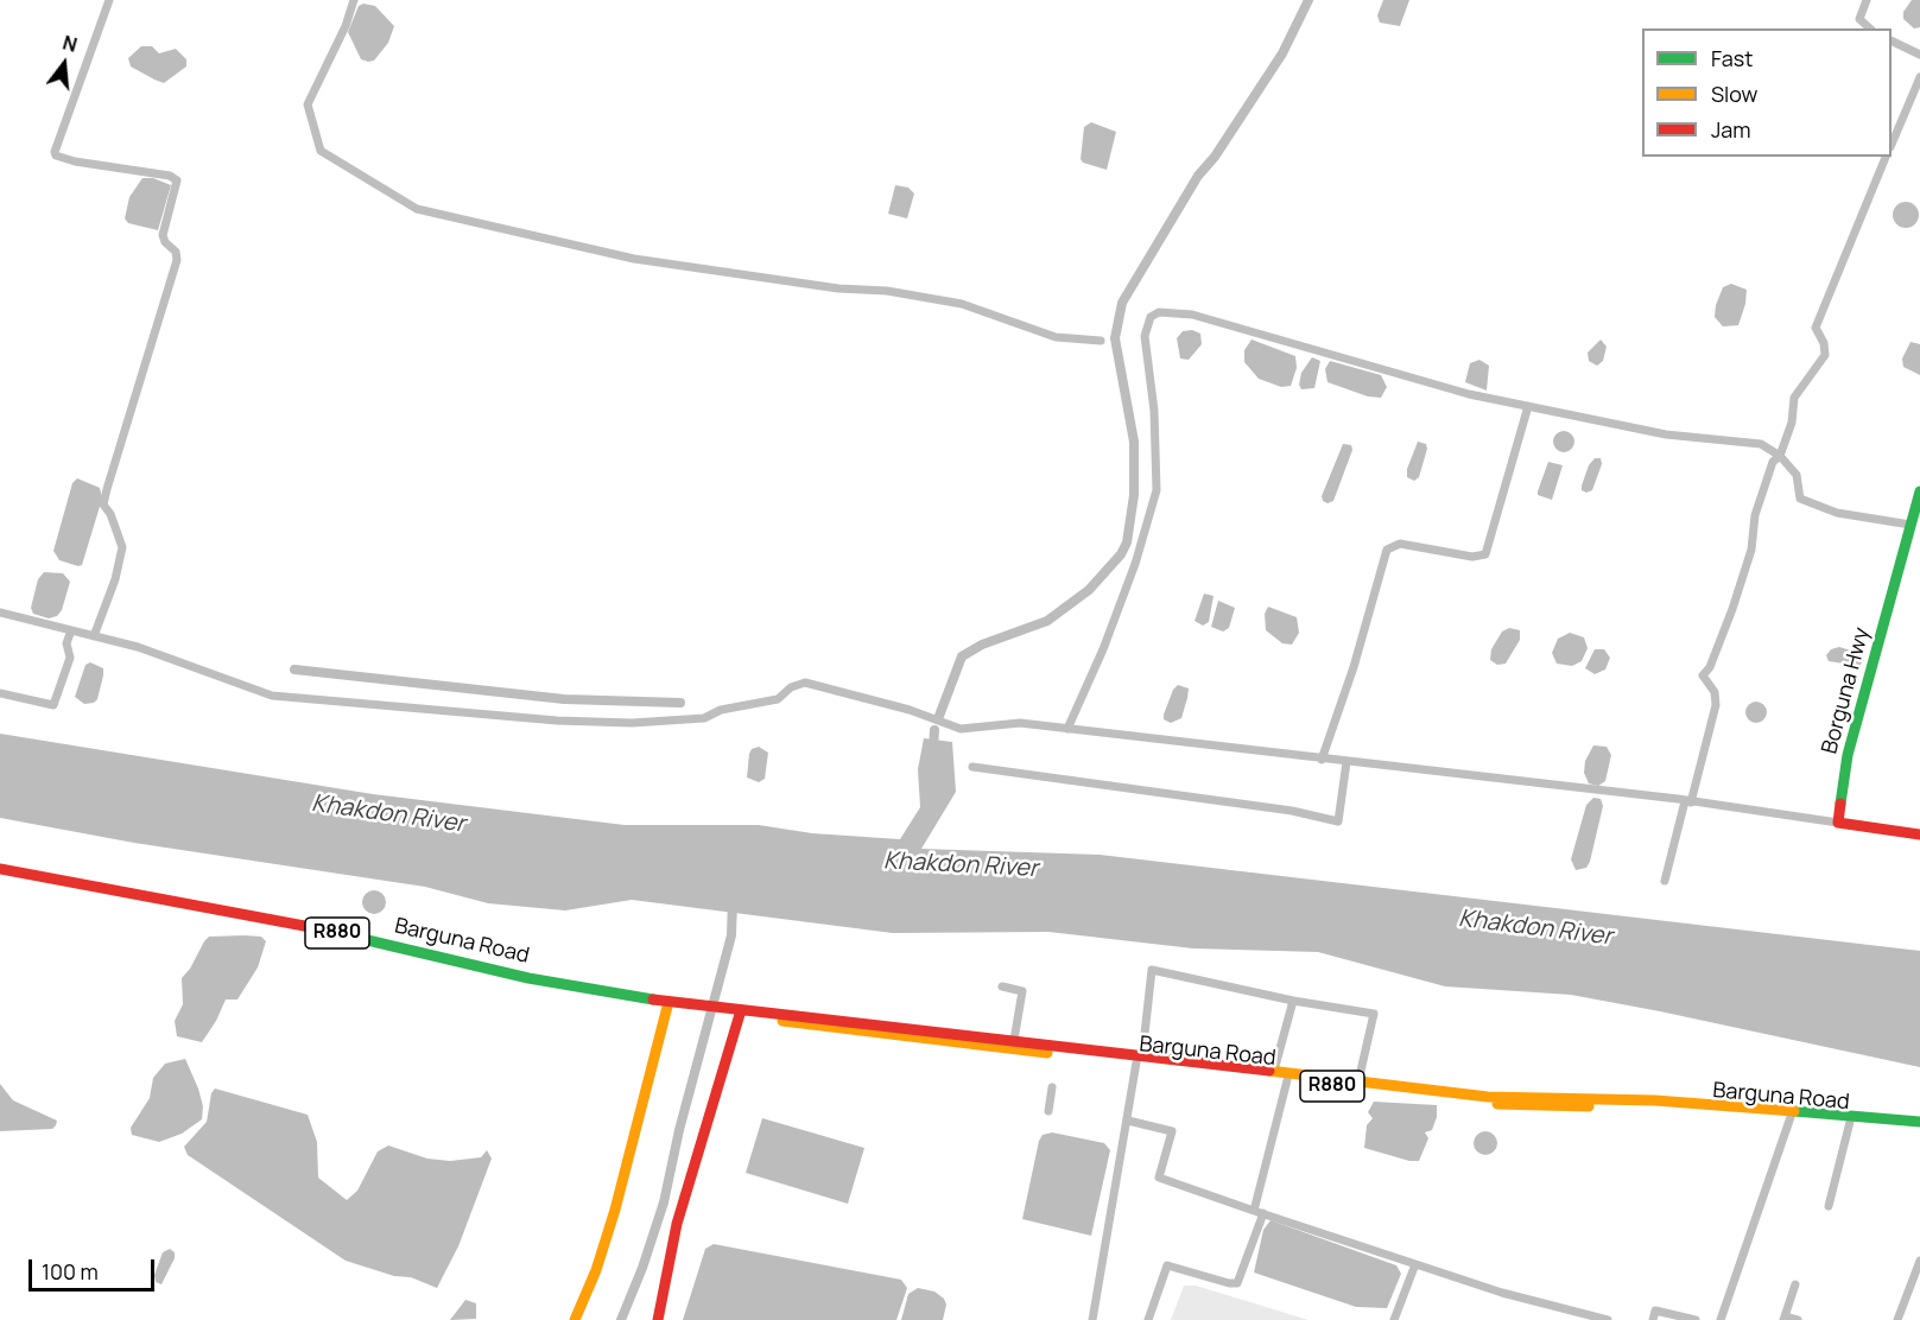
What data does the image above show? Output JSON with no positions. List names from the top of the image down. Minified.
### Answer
{"streets":{"main road":["Borguna Hwy","R880","Barguna Road"]},"water":["Khakdon River"],"legend":["Fast","Slow","Jam"],"scale_bar":"100 m","north":"top"}
